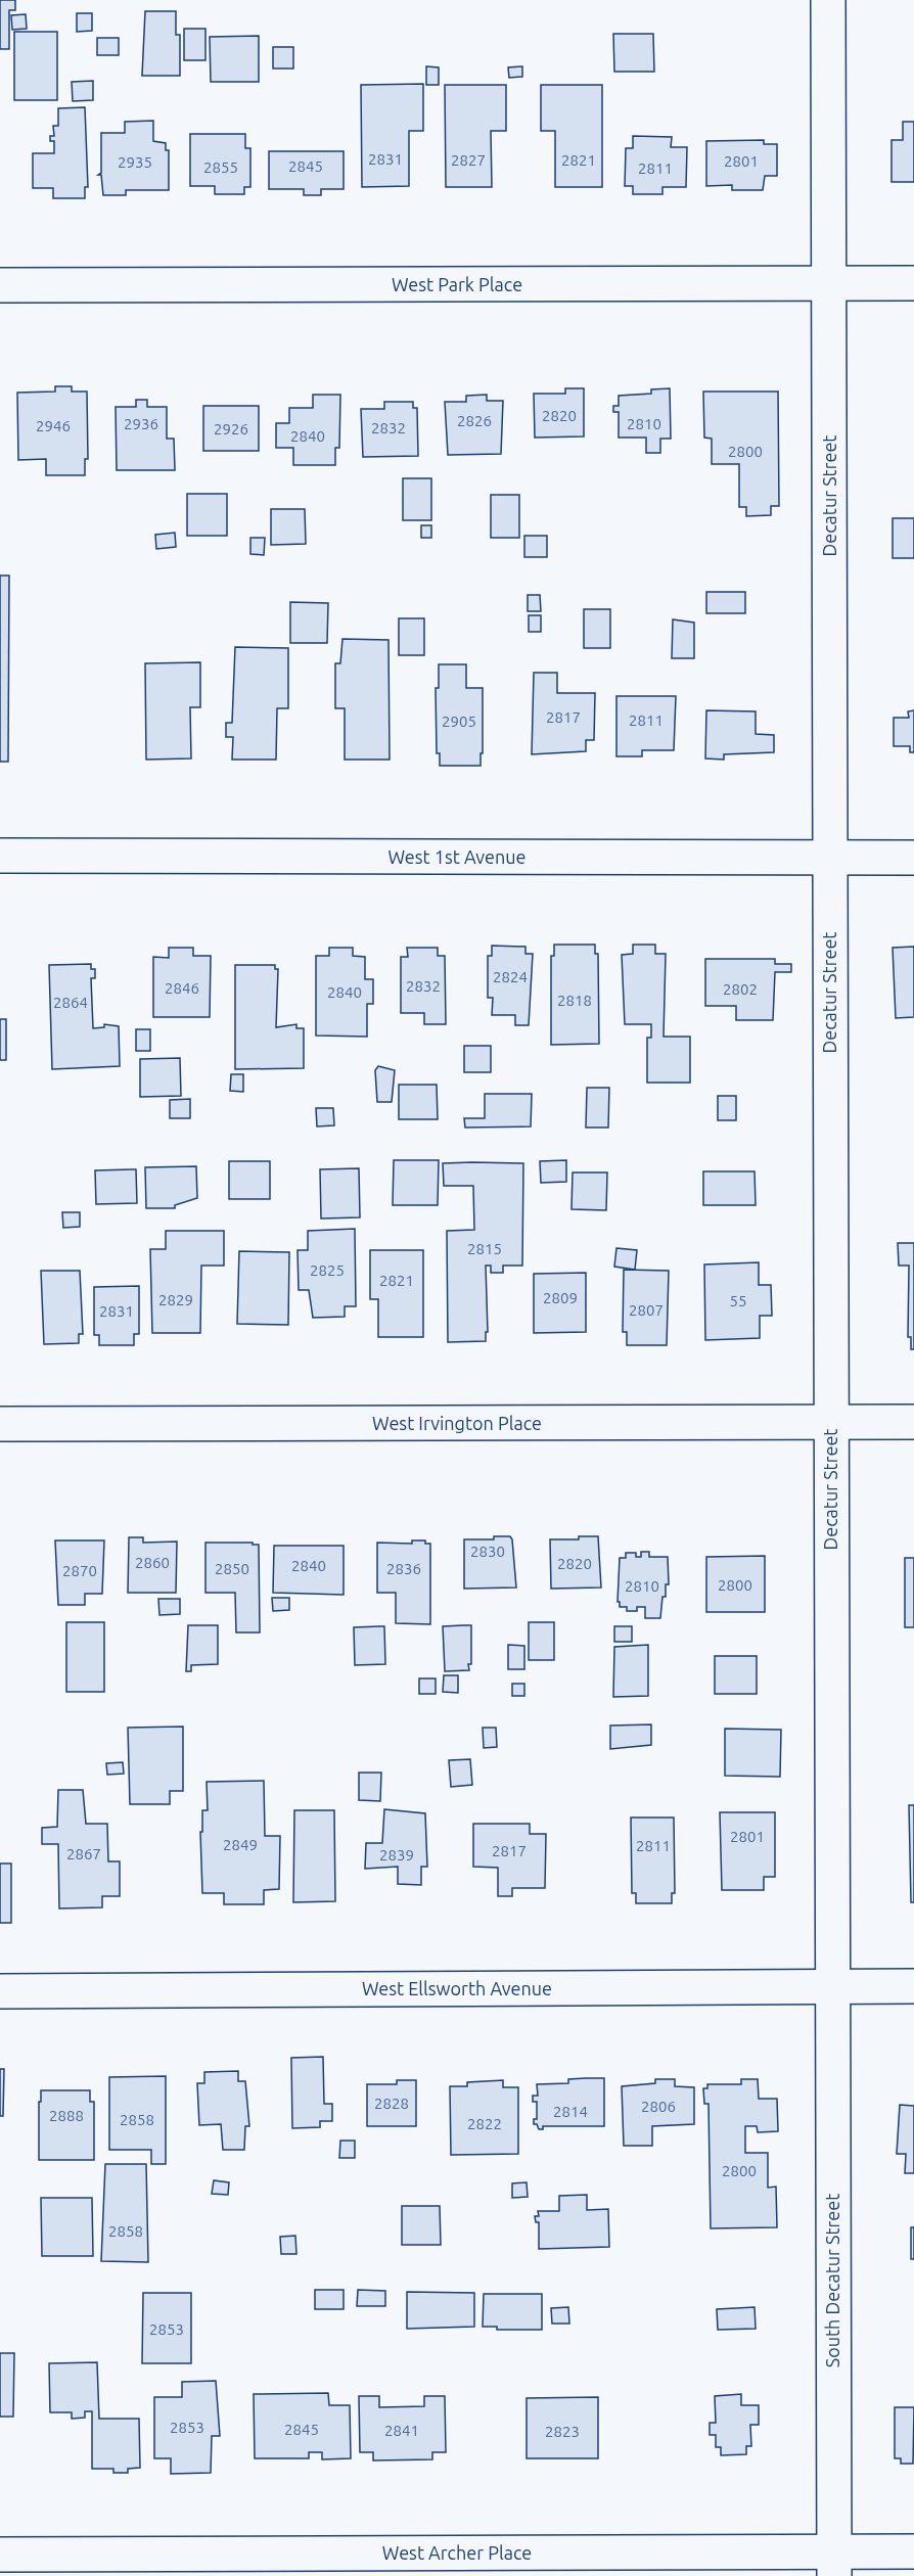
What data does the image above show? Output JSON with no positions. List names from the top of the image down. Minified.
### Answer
{"streets":{"street":["West Park Place","Decatur Street","West 1st Avenue","West Irvington Place","West Ellsworth Avenue","South Decatur Street","West Archer Place"]},"crossings":[["West Park Place","Decatur Street"],["Decatur Street","West 1st Avenue"],["Decatur Street","West Irvington Place"],["Decatur Street","West Ellsworth Avenue"],["Decatur Street","South Decatur Street"],["West Ellsworth Avenue","South Decatur Street"],["South Decatur Street","West Archer Place"]],"house_numbers":["2831","2827","2821","2801","2935","2845","2855","2811","2820","2826","2936","2810","2946","2832","2926","2840","2800","2817","2811","2905","2824","2832","2846","2802","2840","2818","2864","2815","2825","2821","2809","2829","55","2807","2831","2830","2860","2820","2840","2850","2836","2870","2800","2810","2801","2849","2811","2817","2867","2839","2828","2806","2814","2888","2858","2822","2800","2858","2853","2853","2845","2841","2823"]}
